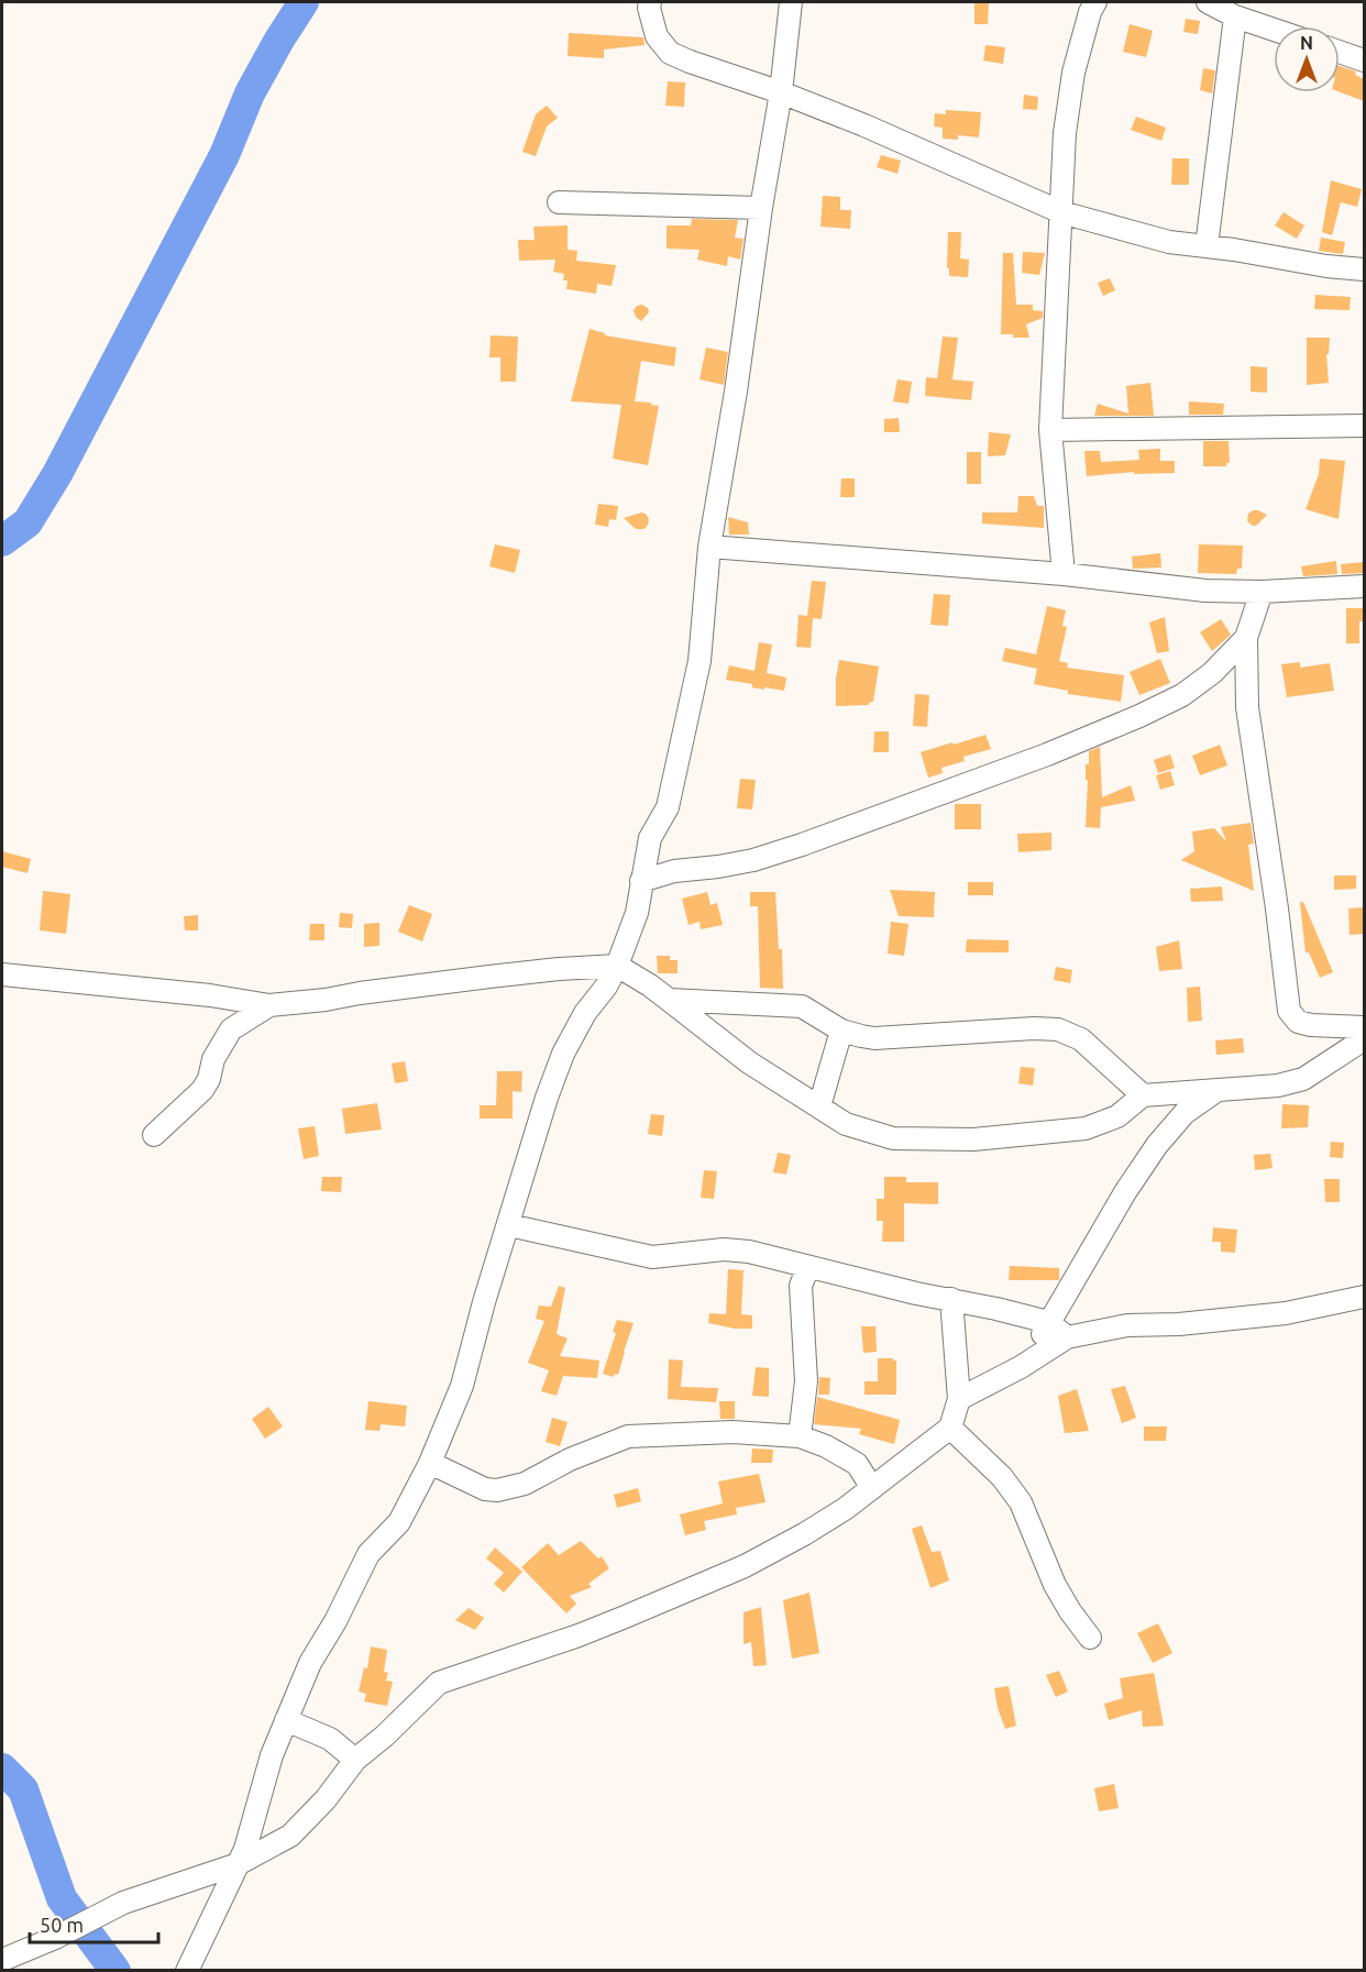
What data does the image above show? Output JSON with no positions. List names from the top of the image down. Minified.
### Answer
{"scale_bar":"50 m","north":"top"}
